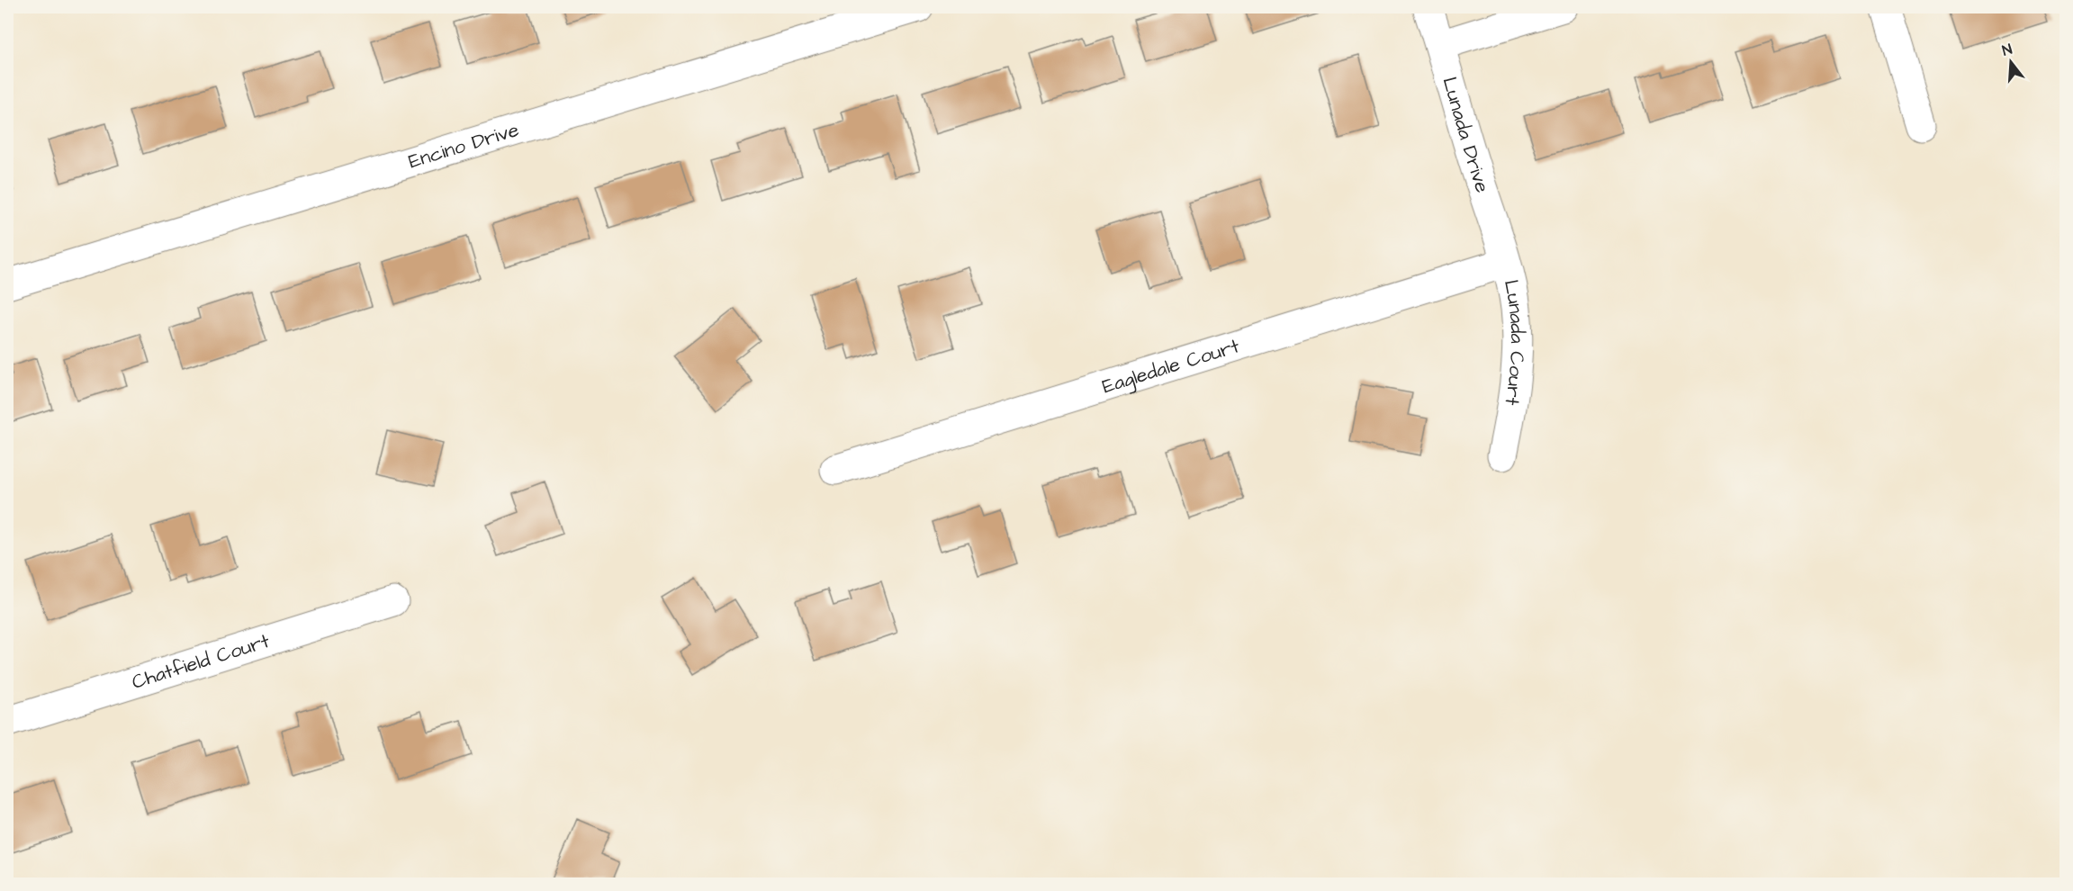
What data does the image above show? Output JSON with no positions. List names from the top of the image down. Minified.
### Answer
{"streets":{"street":["Lunada Drive","Encino Drive","Lunada Court","Eagledale Court","Chatfield Court"]},"crossings":[["Lunada Drive","Lunada Court"],["Lunada Drive","Eagledale Court"],["Lunada Court","Eagledale Court"]],"north":"top"}
